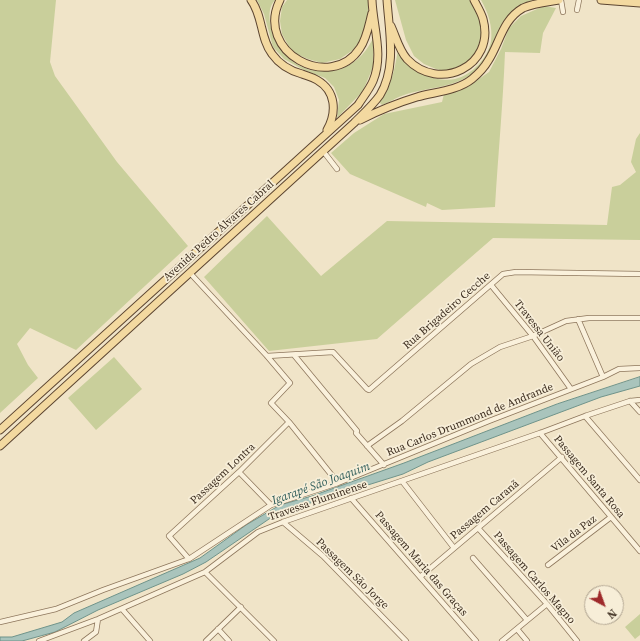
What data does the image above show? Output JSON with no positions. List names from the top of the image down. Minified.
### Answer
{"streets":{"main road":["Avenida Pedro Álvares Cabral"],"street":["Rua Brigadeiro Cecche","Travessa União","Rua Carlos Drummond de Andrande","Passagem Lontra","Passagem Santa Rosa","Travessa Fluminense","Passagem Caranã","Vila da Paz","Passagem Maria das Graças","Passagem São Jorge","Passagem Carlos Magno"]},"crossings":[["Rua Brigadeiro Cecche","Travessa União"],["Travessa União","Rua Carlos Drummond de Andrande"],["Rua Carlos Drummond de Andrande","Passagem Lontra"],["Passagem Santa Rosa","Travessa Fluminense"],["Passagem Santa Rosa","Passagem Caranã"],["Passagem Santa Rosa","Vila da Paz"],["Travessa Fluminense","Passagem Maria das Graças"],["Travessa Fluminense","Passagem São Jorge"],["Passagem Caranã","Passagem Maria das Graças"],["Passagem Caranã","Passagem Carlos Magno"]],"water":["Igarapé São Joaquim"],"north":"bottom right"}
